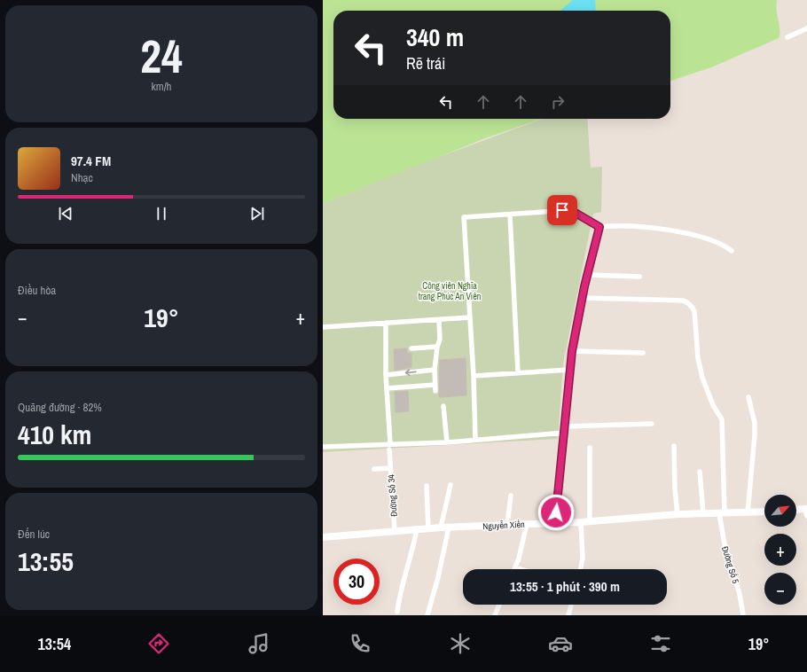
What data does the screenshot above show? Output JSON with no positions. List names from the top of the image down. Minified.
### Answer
{"streets":{"main road":["Nguyễn Xiển"],"street":["Đường Số 34","Đường Số 5"]},"crossings":[["Đường Số 34","Nguyễn Xiển"],["Nguyễn Xiển","Đường Số 5"]],"parks":["Công viên Nghĩa trang Phúc An Viên"],"north":"top right","page":{"tile":[["24","km/h"],"Điều hòa",["Quãng đường · 82%","410 km"],["Đến lúc","13:55"]],"turn":["340 m","Rẽ trái"],"song":["97.4 FM","Nhạc"],"heat":["−","19°","+"],"map_buttons":["+","−"],"limit":"30","trip":"13:55 · 1 phút · 390 m","tabs":["13:54","19°"]}}
